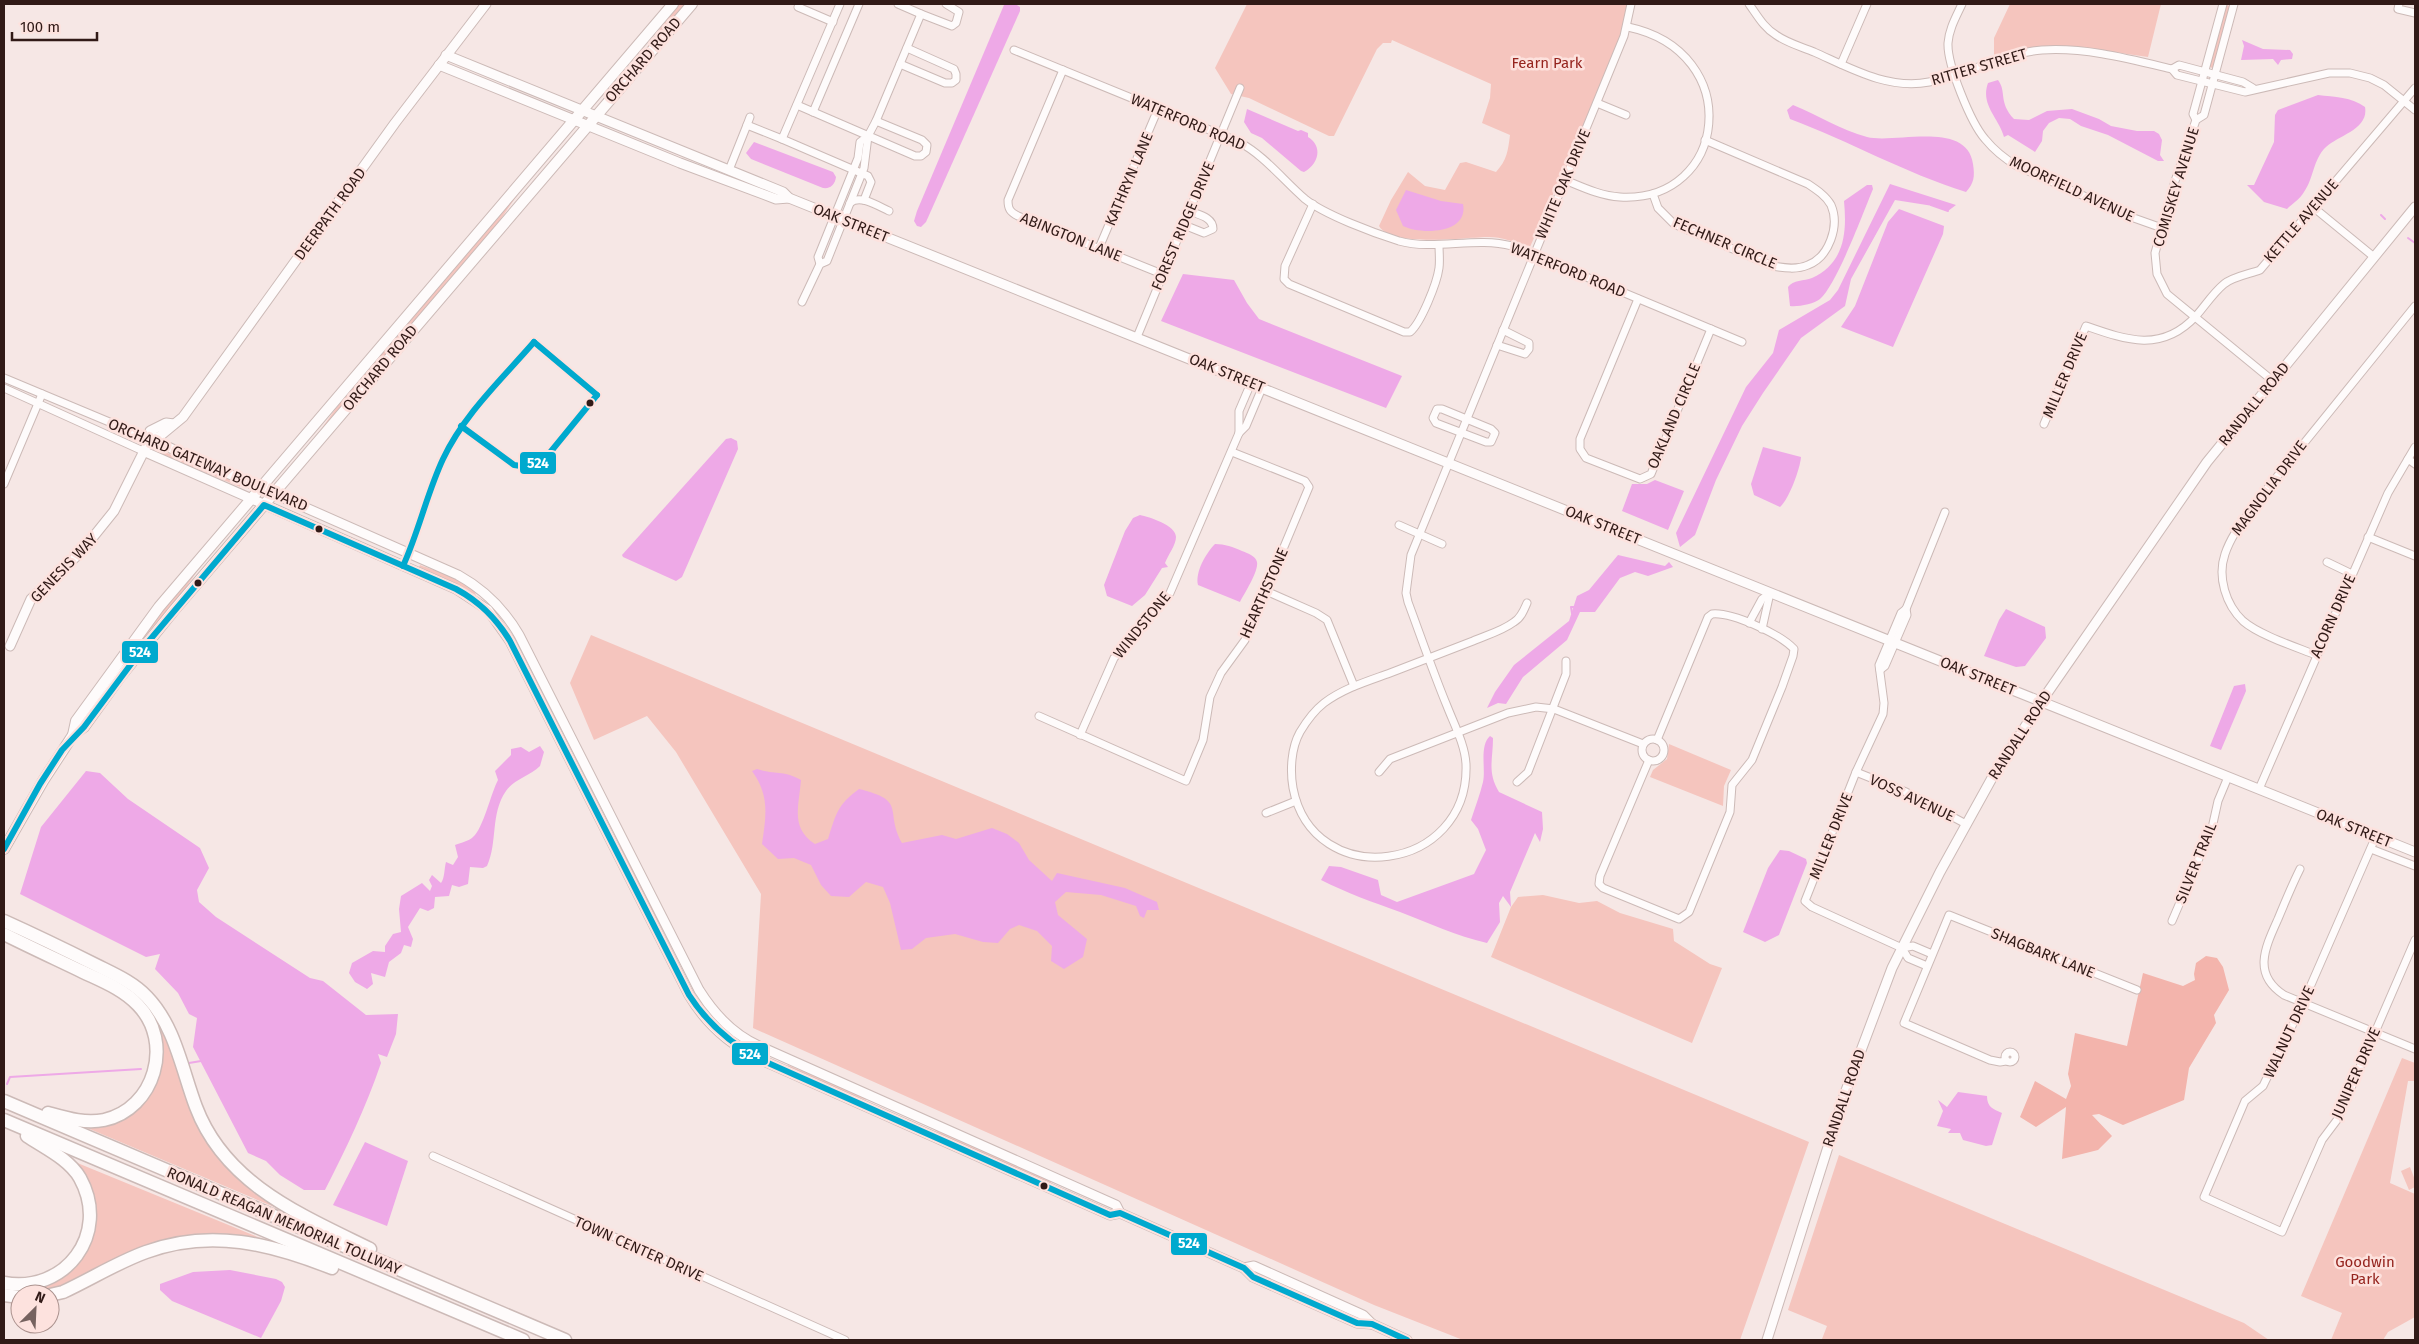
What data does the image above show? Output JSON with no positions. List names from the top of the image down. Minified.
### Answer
{"streets":{"highway":["RONALD REAGAN MEMORIAL TOLLWAY"],"main road":["ORCHARD ROAD"],"street":["RITTER STREET","WATERFORD ROAD","KATHRYN LANE","WHITE OAK DRIVE","COMISKEY AVENUE","MOORFIELD AVENUE","DEERPATH ROAD","KETTLE AVENUE","OAK STREET","FOREST RIDGE DRIVE","ABINGTON LANE","FECHNER CIRCLE","MILLER DRIVE","RANDALL ROAD","OAKLAND CIRCLE","ORCHARD GATEWAY BOULEVARD","MAGNOLIA DRIVE","GENESIS WAY","HEARTHSTONE","ACORN DRIVE","WINDSTONE","VOSS AVENUE","SILVER TRAIL","SHAGBARK LANE","WALNUT DRIVE","JUNIPER DRIVE","TOWN CENTER DRIVE"]},"crossings":[["ORCHARD ROAD","OAK STREET"],["ORCHARD ROAD","ORCHARD GATEWAY BOULEVARD"],["RITTER STREET","COMISKEY AVENUE"],["RITTER STREET","MOORFIELD AVENUE"],["RITTER STREET","KETTLE AVENUE"],["WATERFORD ROAD","KATHRYN LANE"],["WATERFORD ROAD","WHITE OAK DRIVE"],["WATERFORD ROAD","FOREST RIDGE DRIVE"],["WATERFORD ROAD","ABINGTON LANE"],["WATERFORD ROAD","OAKLAND CIRCLE"],["KATHRYN LANE","ABINGTON LANE"],["WHITE OAK DRIVE","OAK STREET"],["COMISKEY AVENUE","MOORFIELD AVENUE"],["COMISKEY AVENUE","KETTLE AVENUE"],["COMISKEY AVENUE","RANDALL ROAD"],["DEERPATH ROAD","OAK STREET"],["DEERPATH ROAD","ORCHARD GATEWAY BOULEVARD"],["DEERPATH ROAD","GENESIS WAY"],["KETTLE AVENUE","MILLER DRIVE"],["OAK STREET","FOREST RIDGE DRIVE"],["OAK STREET","MILLER DRIVE"],["OAK STREET","RANDALL ROAD"],["OAK STREET","ACORN DRIVE"],["OAK STREET","WINDSTONE"],["OAK STREET","SILVER TRAIL"],["OAK STREET","WALNUT DRIVE"],["FOREST RIDGE DRIVE","ABINGTON LANE"],["MILLER DRIVE","RANDALL ROAD"],["MILLER DRIVE","VOSS AVENUE"],["RANDALL ROAD","VOSS AVENUE"],["ORCHARD GATEWAY BOULEVARD","GENESIS WAY"],["MAGNOLIA DRIVE","ACORN DRIVE"],["HEARTHSTONE","WINDSTONE"],["WALNUT DRIVE","JUNIPER DRIVE"]],"parks":["Fearn Park","Goodwin Park"],"lines":["transit line 524"],"scale_bar":"100 m","north":"top right"}
